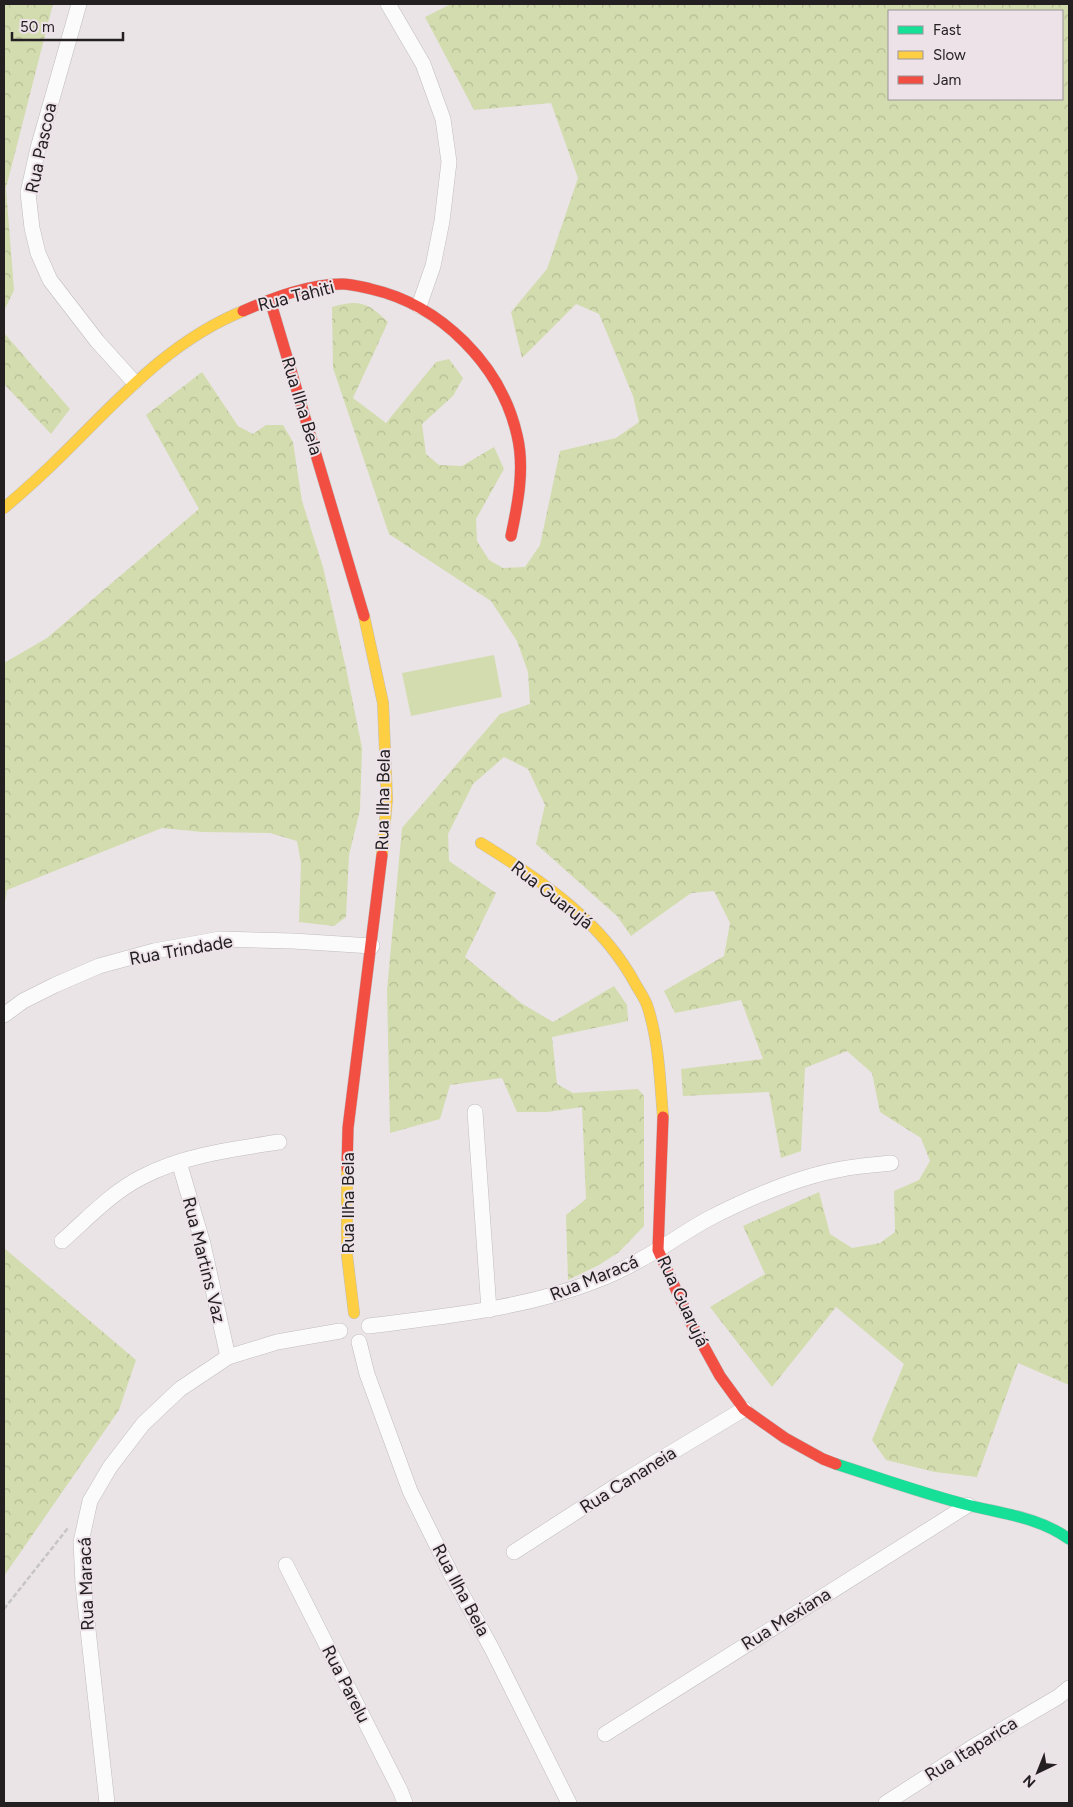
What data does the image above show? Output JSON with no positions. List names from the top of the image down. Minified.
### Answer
{"streets":{"street":["Rua Pascoa","Rua Tahiti","Rua Ilha Bela","Rua Guarujá","Rua Trindade","Rua Martins Vaz","Rua Maracá","Rua Cananeia","Rua Mexiana","Rua Parelu","Rua Itaparica"]},"crossings":[["Rua Pascoa","Rua Tahiti"],["Rua Tahiti","Rua Ilha Bela"],["Rua Ilha Bela","Rua Trindade"],["Rua Ilha Bela","Rua Maracá"],["Rua Guarujá","Rua Maracá"],["Rua Guarujá","Rua Cananeia"],["Rua Guarujá","Rua Mexiana"],["Rua Martins Vaz","Rua Maracá"]],"legend":["Fast","Slow","Jam"],"scale_bar":"50 m","north":"bottom left"}
